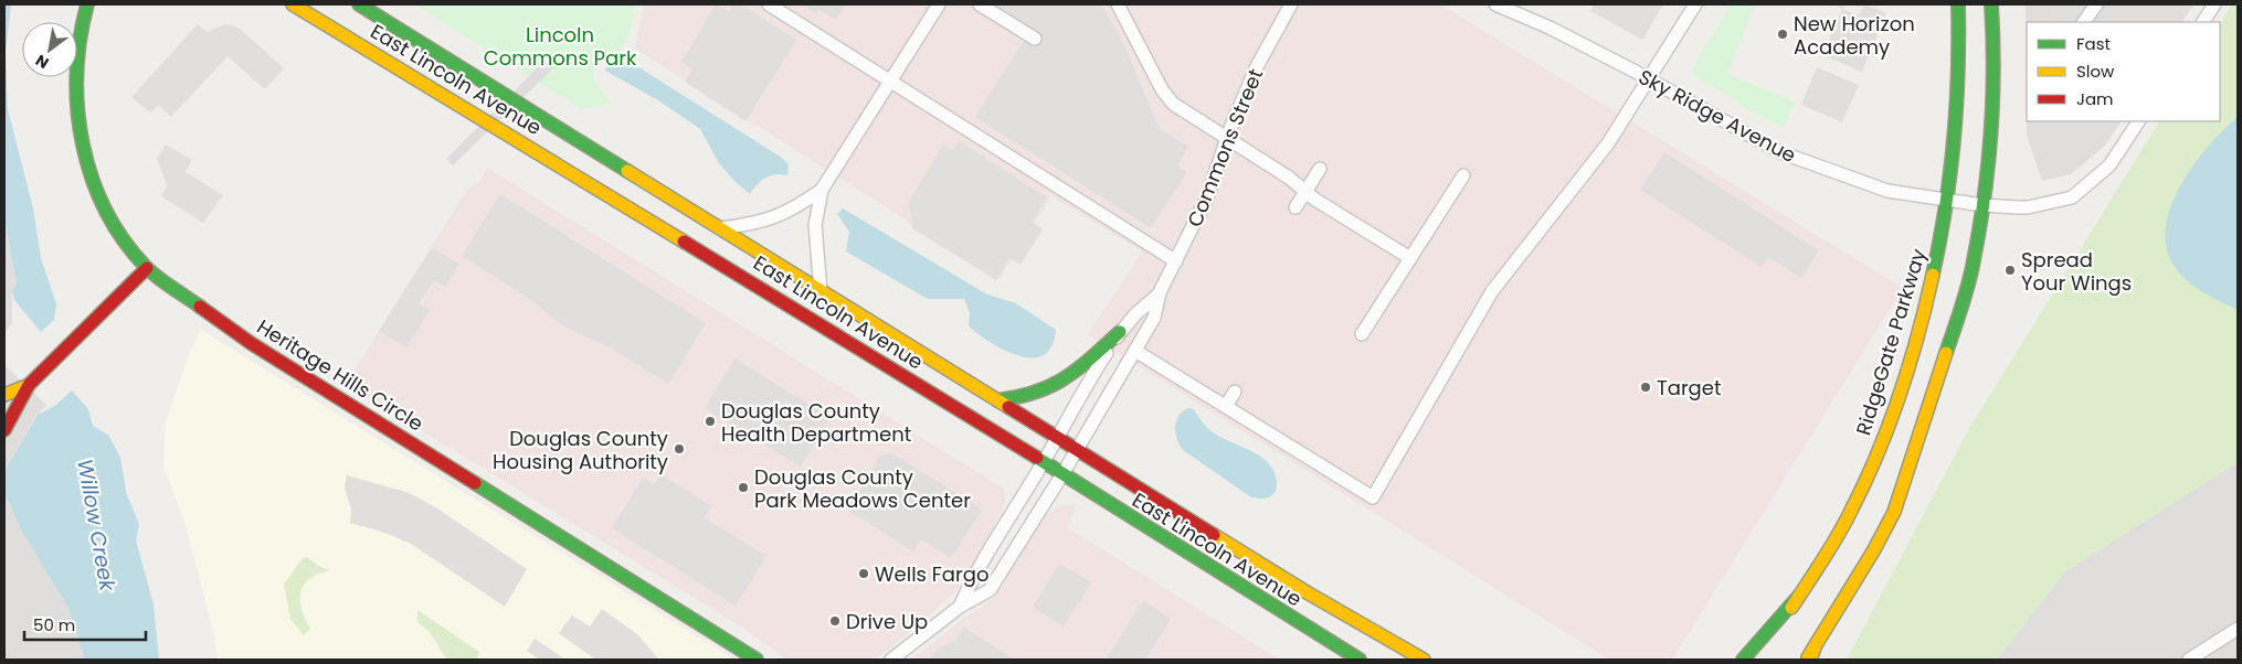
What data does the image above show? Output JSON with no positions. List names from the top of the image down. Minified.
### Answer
{"streets":{"main road":["East Lincoln Avenue","RidgeGate Parkway","Heritage Hills Circle"],"street":["Sky Ridge Avenue","Commons Street"]},"crossings":[["East Lincoln Avenue","Commons Street"],["Sky Ridge Avenue","RidgeGate Parkway"]],"water":["Willow Creek"],"parks":["Lincoln Commons Park"],"places":["New Horizon Academy","Spread Your Wings","Target","Douglas County Health Department","Douglas County Housing Authority","Douglas County Park Meadows Center","Wells Fargo","Drive Up"],"legend":["Fast","Slow","Jam"],"scale_bar":"50 m","north":"bottom left"}
